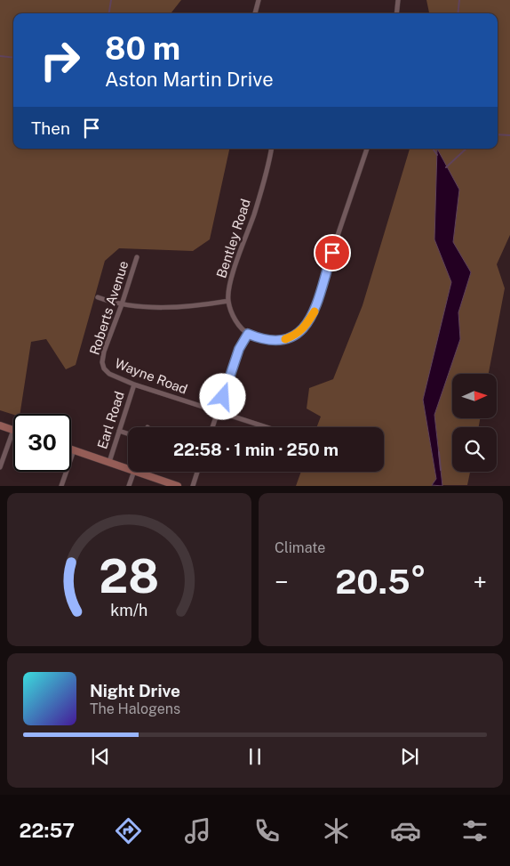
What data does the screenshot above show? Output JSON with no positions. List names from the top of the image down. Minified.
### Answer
{"streets":{"street":["Bentley Road","Roberts Avenue","Wayne Road","Earl Road"]},"crossings":[["Roberts Avenue","Wayne Road"],["Wayne Road","Earl Road"]],"north":"right","page":{"turn":["80 m","Aston Martin Drive"],"then":"Then","limit":"30","trip":"22:58 · 1 min · 250 m","tile":"Climate","heat":["−","20.5°","+"],"song":["Night Drive","The Halogens"],"tabs":"22:57","gauge":["28","km/h"]}}
